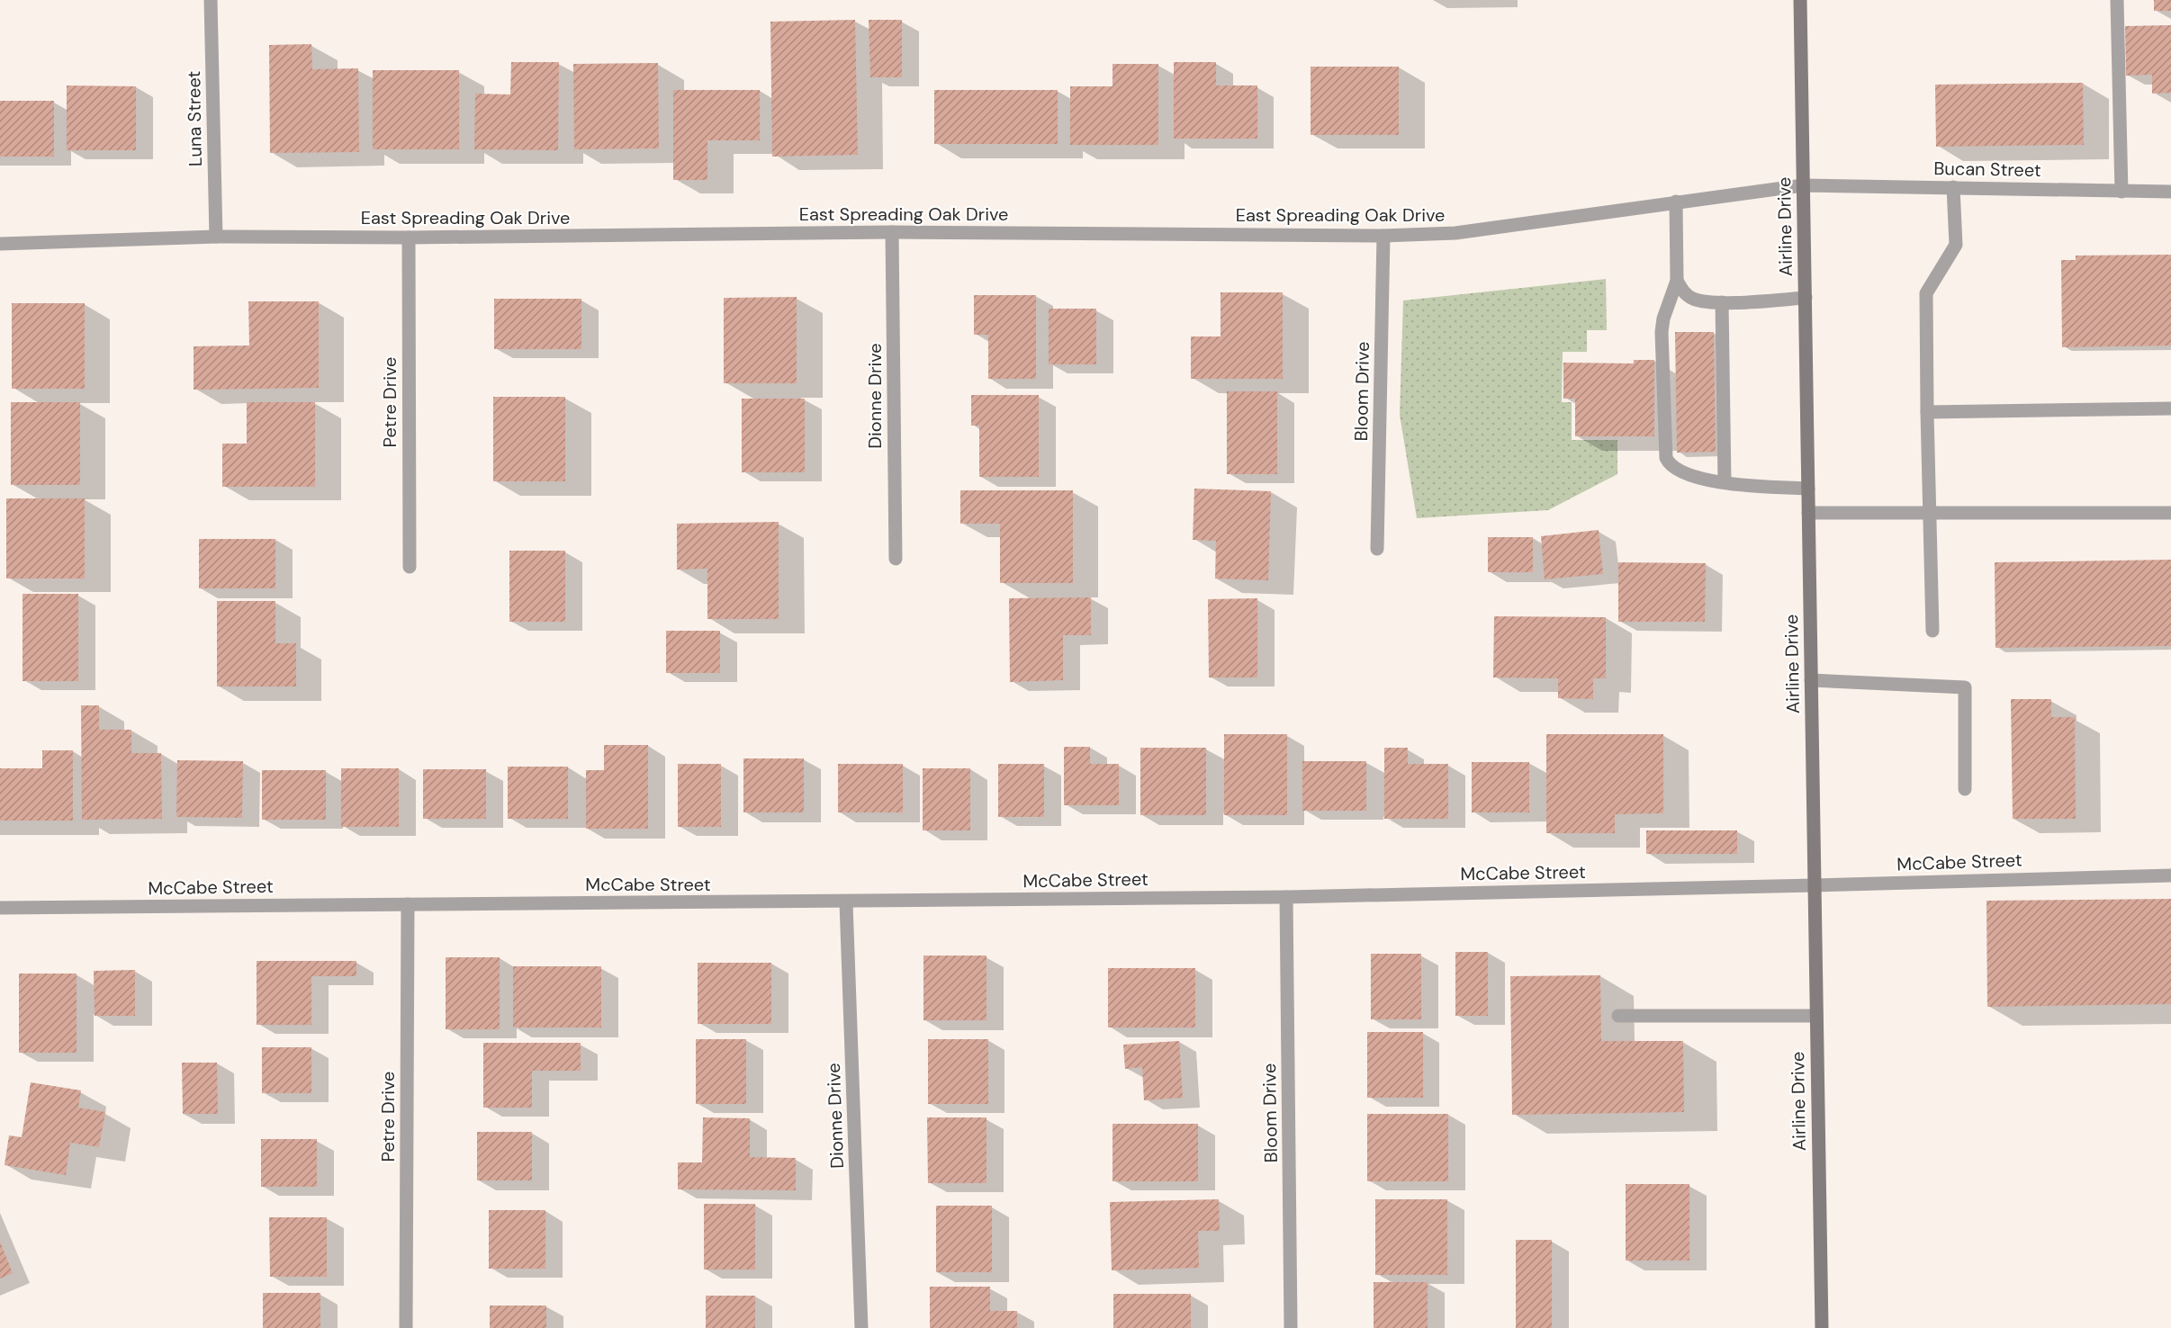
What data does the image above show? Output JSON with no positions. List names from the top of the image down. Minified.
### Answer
{"streets":{"main road":["Airline Drive"],"street":["Luna Street","Bucan Street","East Spreading Oak Drive","Bloom Drive","Dionne Drive","Petre Drive","McCabe Street"]},"crossings":[["Luna Street","East Spreading Oak Drive"],["Bucan Street","East Spreading Oak Drive"],["Bucan Street","Airline Drive"],["East Spreading Oak Drive","Airline Drive"],["East Spreading Oak Drive","Bloom Drive"],["East Spreading Oak Drive","Dionne Drive"],["East Spreading Oak Drive","Petre Drive"],["Airline Drive","McCabe Street"],["Bloom Drive","McCabe Street"],["Dionne Drive","McCabe Street"],["Petre Drive","McCabe Street"]]}
